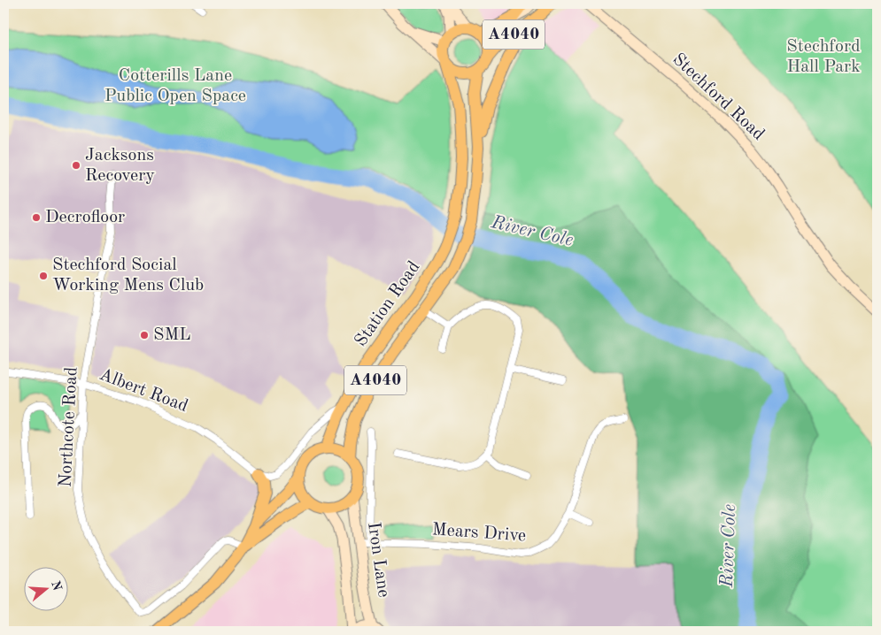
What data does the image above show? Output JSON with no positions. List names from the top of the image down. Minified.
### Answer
{"streets":{"main road":["A4040","Station Road"],"street":["Stechford Road","Albert Road","Northcote Road","Mears Drive","Iron Lane"]},"crossings":[["A4040","Station Road"],["A4040","Iron Lane"],["Station Road","Albert Road"],["Albert Road","Northcote Road"],["Mears Drive","Iron Lane"]],"water":["River Cole"],"parks":["Stechford Hall Park","Cotterills Lane Public Open Space"],"places":["Jacksons Recovery","Decrofloor","Stechford Social Working Mens Club","SML"],"north":"right"}
